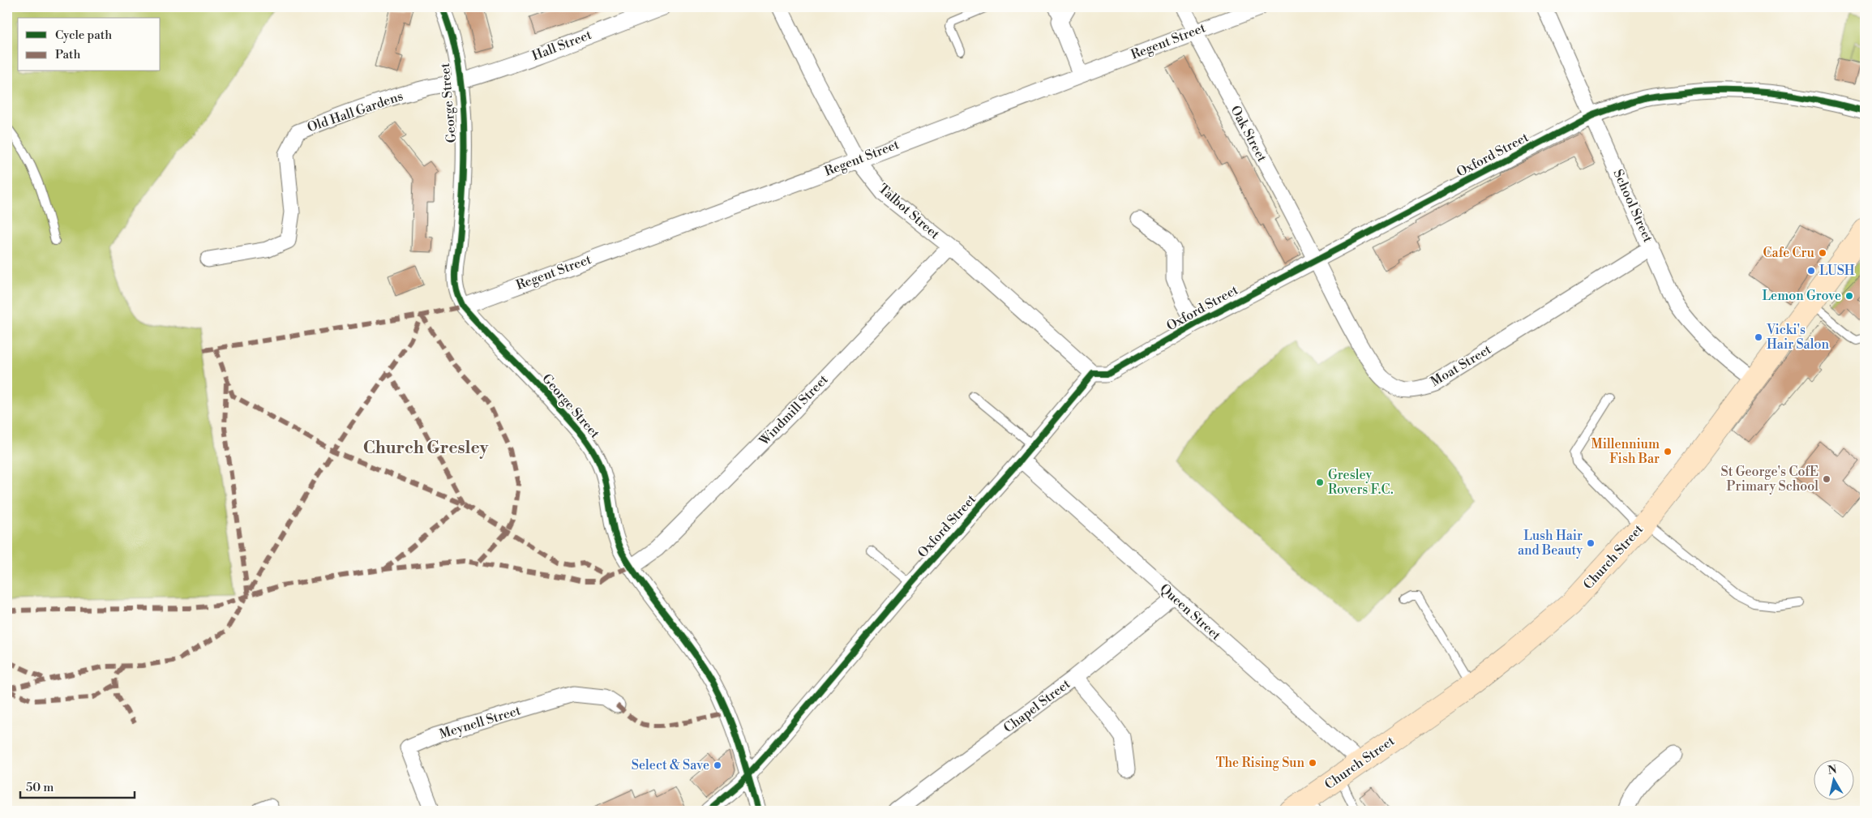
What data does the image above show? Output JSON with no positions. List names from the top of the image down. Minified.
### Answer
{"streets":{"street":["Regent Street","Hall Street","George Street","Old Hall Gardens","Oak Street","Oxford Street","School Street","Talbot Street","Moat Street","Windmill Street","Church Street","Queen Street","Chapel Street","Meynell Street"]},"crossings":[["Regent Street","George Street"],["Regent Street","Oak Street"],["Regent Street","Talbot Street"],["Hall Street","George Street"],["Hall Street","Old Hall Gardens"],["George Street","Old Hall Gardens"],["George Street","Oxford Street"],["George Street","Windmill Street"],["Oak Street","Oxford Street"],["Oak Street","Moat Street"],["Oxford Street","School Street"],["Oxford Street","Talbot Street"],["Oxford Street","Moat Street"],["Oxford Street","Queen Street"],["School Street","Moat Street"],["School Street","Church Street"],["Talbot Street","Windmill Street"],["Church Street","Queen Street"],["Queen Street","Chapel Street"]],"districts":["Church Gresley"],"places":["Cafe Cru","LUSH","Lemon Grove","Vicki's Hair Salon","Millennium Fish Bar","St George's CofE Primary School","Gresley Rovers F.C.","Lush Hair and Beauty","The Rising Sun","Select & Save"],"legend":["Cycle path","Path"],"scale_bar":"50 m","north":"top"}
